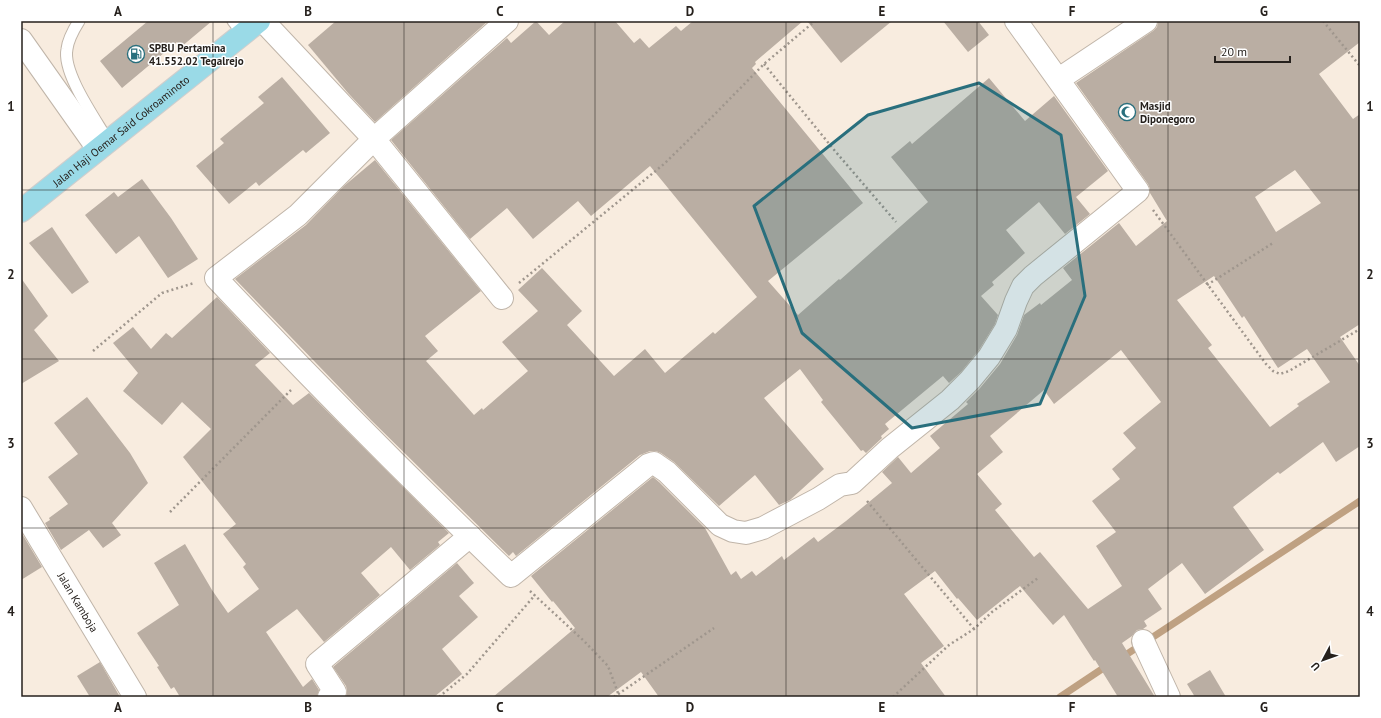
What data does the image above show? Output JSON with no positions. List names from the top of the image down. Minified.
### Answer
{"streets":{"main road":["Jalan Haji Oemar Said Cokroaminoto"],"street":["Jalan Kamboja"]},"places":{"fuel station":["SPBU Pertamina 41.552.02 Tegalrejo"],"mosque":["Masjid Diponegoro"]},"scale_bar":"20 m","north":"bottom left","grid":{"columns":["A","B","C","D","E","F","G"],"rows":["1","2","3","4"]}}
